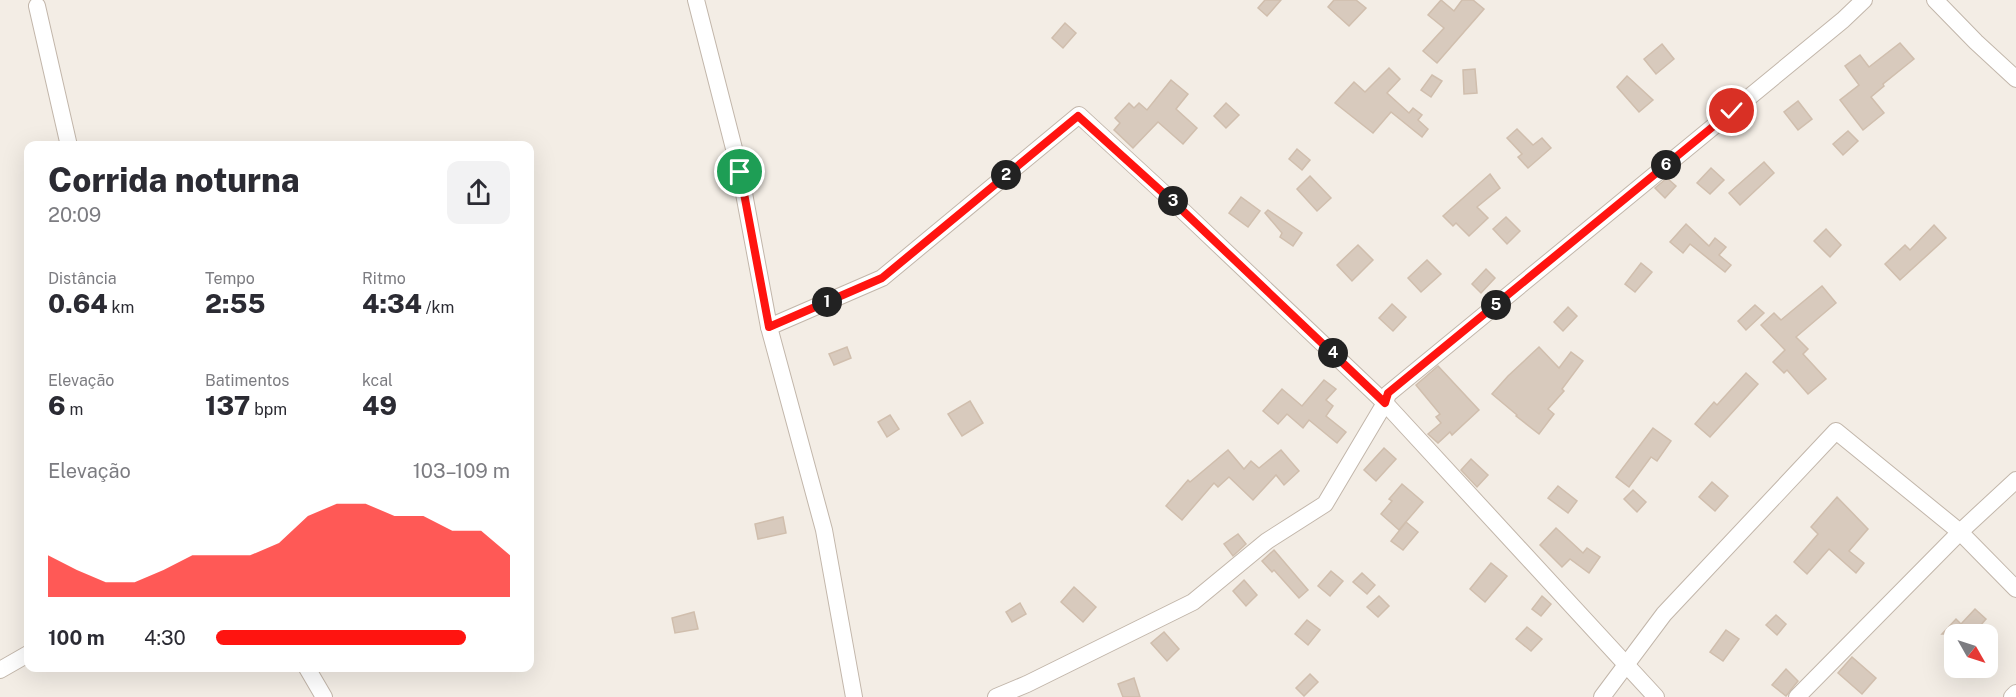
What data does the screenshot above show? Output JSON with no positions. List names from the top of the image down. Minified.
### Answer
{"north":"bottom right","page":{"heading":["Corrida noturna","20:09"],"pins":["6","2","3","1","5","4"],"stats":[["Distância","0.64 km"],["Tempo","2:55"],["Ritmo","4:34 /km"],["Elevação","6 m"],["Batimentos","137 bpm"],["kcal","49"]],"chart":["Elevação","103–109 m"],"list":[{"name":"100 m","note":"4:30"}]}}
